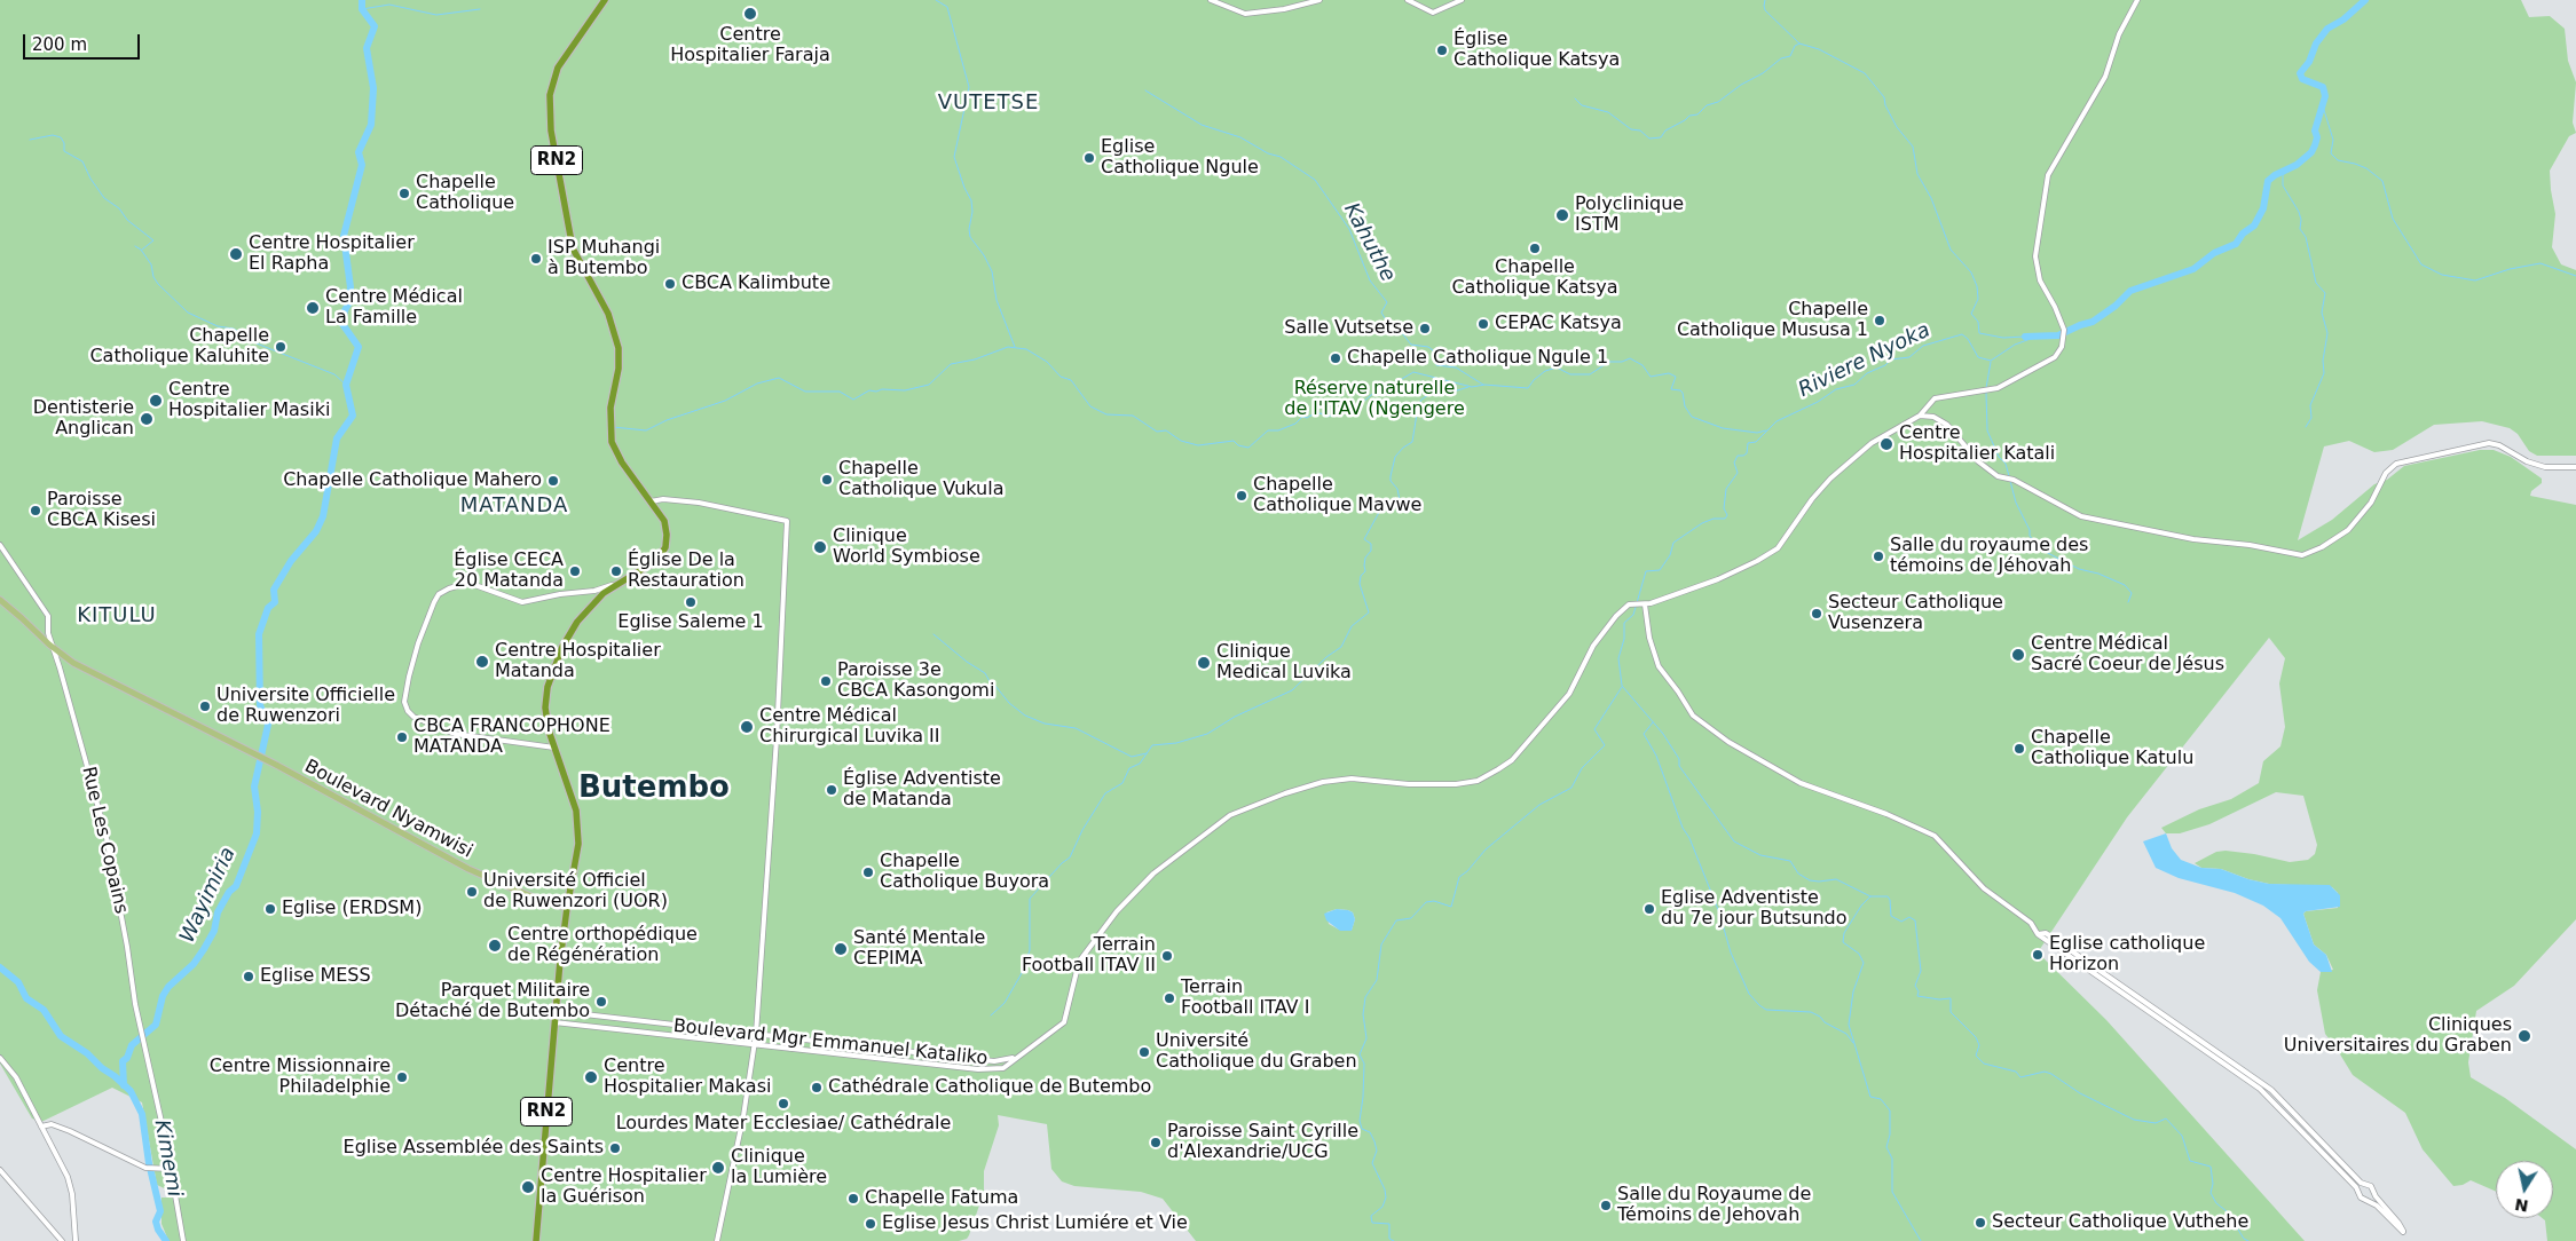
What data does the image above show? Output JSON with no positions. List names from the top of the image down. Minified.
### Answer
{"streets":{"highway":["RN2"],"main road":["Boulevard Nyamwisi"],"street":["Rue Les Copains","Boulevard Mgr Emmanuel Kataliko"]},"crossings":[["RN2","Boulevard Nyamwisi"],["RN2","Boulevard Mgr Emmanuel Kataliko"],["Boulevard Nyamwisi","Rue Les Copains"]],"districts":["VUTETSE","MATANDA","KITULU","Butembo"],"water":["Kahuthe","Riviere Nyoka","Wayimiria","Kimemi"],"parks":["Réserve naturelle de l'ITAV (Ngengere"],"places":["Centre Hospitalier Faraja","Église Catholique Katsya","Eglise Catholique Ngule","Chapelle Catholique","Polyclinique ISTM","Chapelle Catholique Katsya","Centre Hospitalier El Rapha","ISP Muhangi à Butembo","CBCA Kalimbute","Centre Médical La Famille","Chapelle Catholique Mususa 1","CEPAC Katsya","Salle Vutsetse","Chapelle Catholique Kaluhite","Chapelle Catholique Ngule 1","Centre Hospitalier Masiki","Dentisterie Anglican","Centre Hospitalier Katali","Chapelle Catholique Vukula","Chapelle Catholique Mahero","Chapelle Catholique Mavwe","Paroisse CBCA Kisesi","Clinique World Symbiose","Salle du royaume des témoins de Jéhovah","Église CECA 20 Matanda","Église De la Restauration","Eglise Saleme 1","Secteur Catholique Vusenzera","Centre Médical Sacré Coeur de Jésus","Centre Hospitalier Matanda","Clinique Medical Luvika","Paroisse 3e CBCA Kasongomi","Universite Officielle de Ruwenzori","Centre Médical Chirurgical Luvika II","CBCA FRANCOPHONE MATANDA","Chapelle Catholique Katulu","Église Adventiste de Matanda","Chapelle Catholique Buyora","Université Officiel de Ruwenzori (UOR)","Eglise (ERDSM)","Eglise Adventiste du 7e jour Butsundo","Centre orthopédique de Régénération","Santé Mentale CEPIMA","Eglise catholique Horizon","Terrain Football ITAV II","Eglise MESS","Terrain Football ITAV I","Parquet Militaire Détaché de Butembo","Cliniques Universitaires du Graben","Université Catholique du Graben","Centre Missionnaire Philadelphie","Centre Hospitalier Makasi","Cathédrale Catholique de Butembo","Lourdes Mater Ecclesiae/ Cathédrale","Paroisse Saint Cyrille d'Alexandrie/UCG","Eglise Assemblée des Saints","Clinique la Lumière","Centre Hospitalier la Guérison","Chapelle Fatuma","Salle du Royaume de Témoins de Jehovah","Secteur Catholique Vuthehe","Eglise Jesus Christ Lumiére et Vie"],"scale_bar":"200 m","north":"bottom"}
